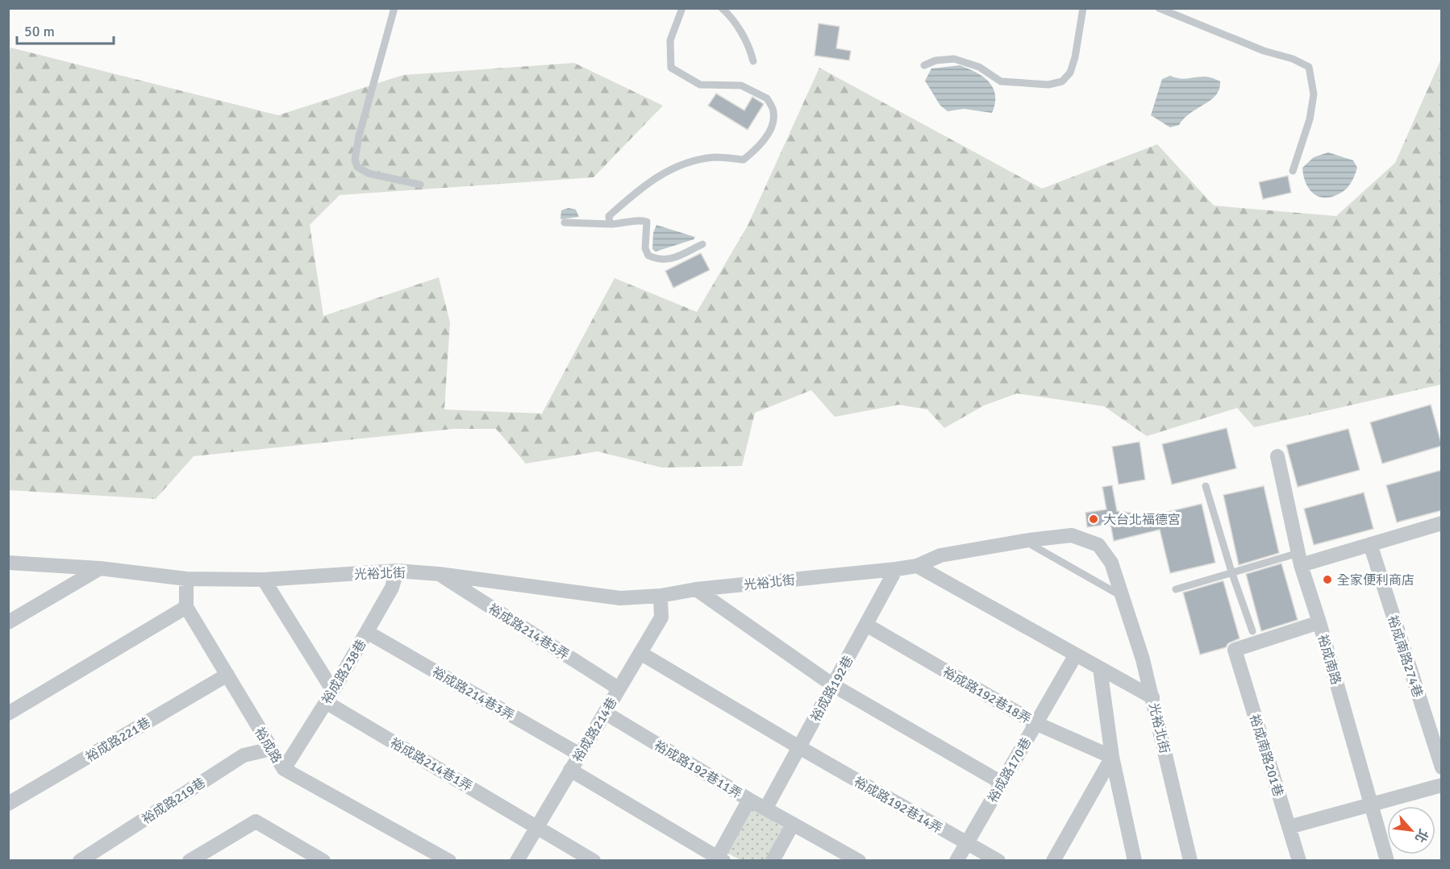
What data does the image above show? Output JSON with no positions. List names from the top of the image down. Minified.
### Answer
{"streets":{"street":["光裕北街","裕成路214巷5弄","裕成南路274巷","裕成南路","裕成路238巷","裕成路192巷","裕成路214巷3弄","裕成路192巷18弄","裕成路214巷","裕成路221巷","裕成路","裕成南路201巷","裕成路214巷1弄","裕成路192巷11弄","裕成路170巷","裕成路219巷","裕成路192巷14弄"]},"crossings":[["光裕北街","裕成路214巷5弄"],["光裕北街","裕成路238巷"],["光裕北街","裕成路192巷"],["光裕北街","裕成路214巷"],["光裕北街","裕成路170巷"],["裕成路214巷5弄","裕成路214巷"],["裕成南路","裕成南路201巷"],["裕成路238巷","裕成路214巷3弄"],["裕成路238巷","裕成路"],["裕成路238巷","裕成路214巷1弄"],["裕成路192巷","裕成路192巷18弄"],["裕成路192巷","裕成路192巷11弄"],["裕成路192巷","裕成路192巷14弄"],["裕成路214巷3弄","裕成路214巷"],["裕成路192巷18弄","裕成路170巷"],["裕成路214巷","裕成路214巷1弄"],["裕成路214巷","裕成路192巷11弄"],["裕成路214巷","裕成路192巷14弄"],["裕成路221巷","裕成路"],["裕成路","裕成路219巷"],["裕成路170巷","裕成路192巷14弄"]],"places":["大台北福德宮","全家便利商店"],"scale_bar":"50 m","north":"bottom right"}
